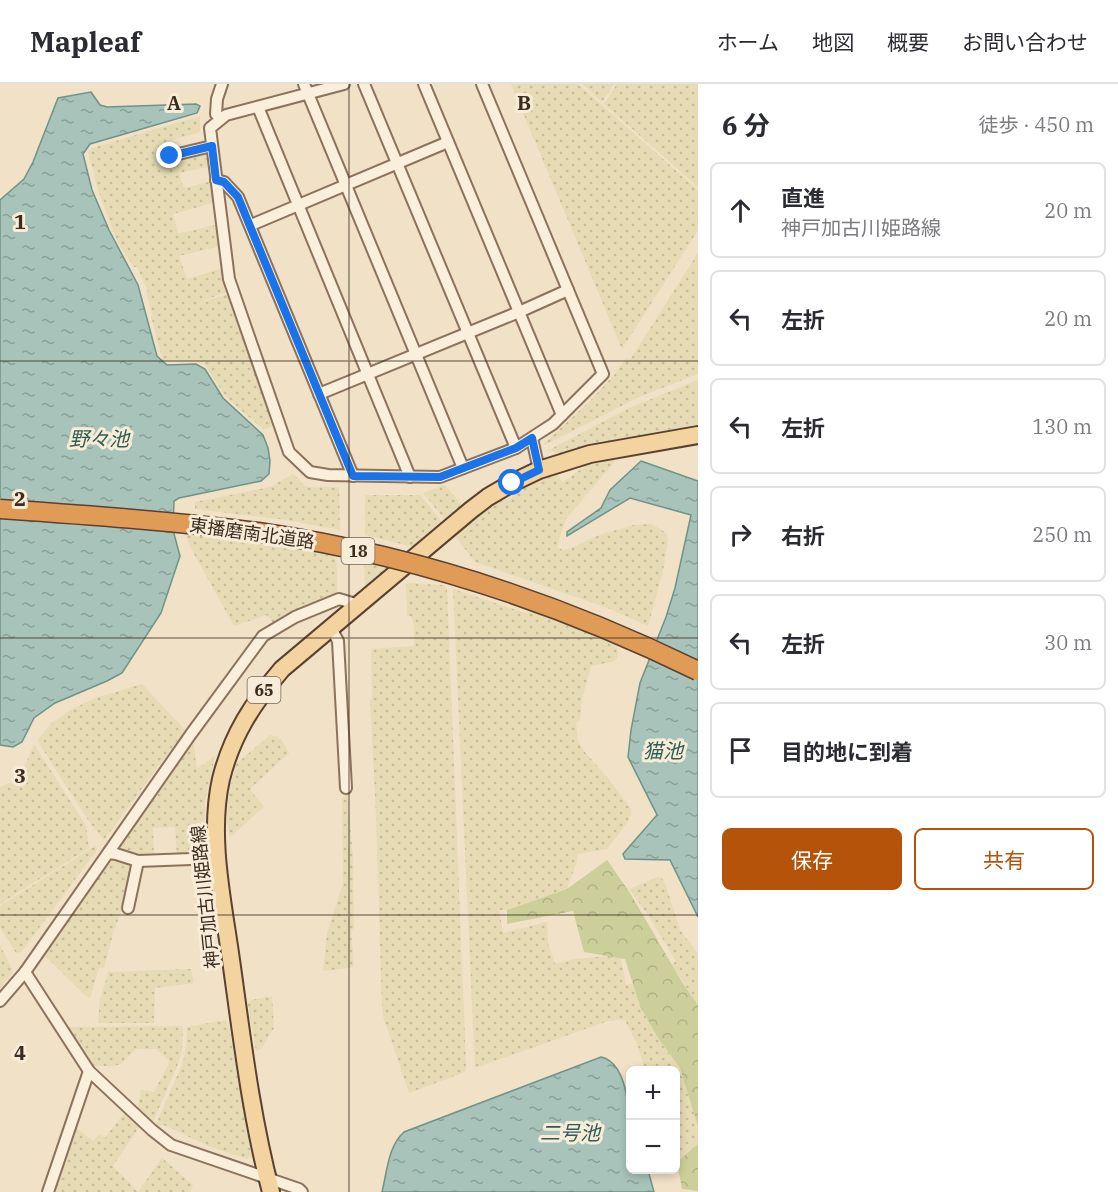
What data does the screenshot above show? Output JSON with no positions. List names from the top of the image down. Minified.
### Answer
{"streets":{"highway":["東播磨南北道路","18"],"main road":["65","神戸加古川姫路線"]},"water":["野々池","猫池","二号池"],"page":{"header":"Mapleaf","nav":["ホーム","地図","概要","お問い合わせ"],"heading":["6 分","徒歩 · 450 m"],"list":[["直進","神戸加古川姫路線","20 m"],["左折","20 m"],["左折","130 m"],["右折","250 m"],["左折","30 m"],"目的地に到着"],"buttons":["保存","共有"],"map_buttons":["+","−"]},"grid":{"columns":["A","B"],"rows":["1","2","3","4"]}}
